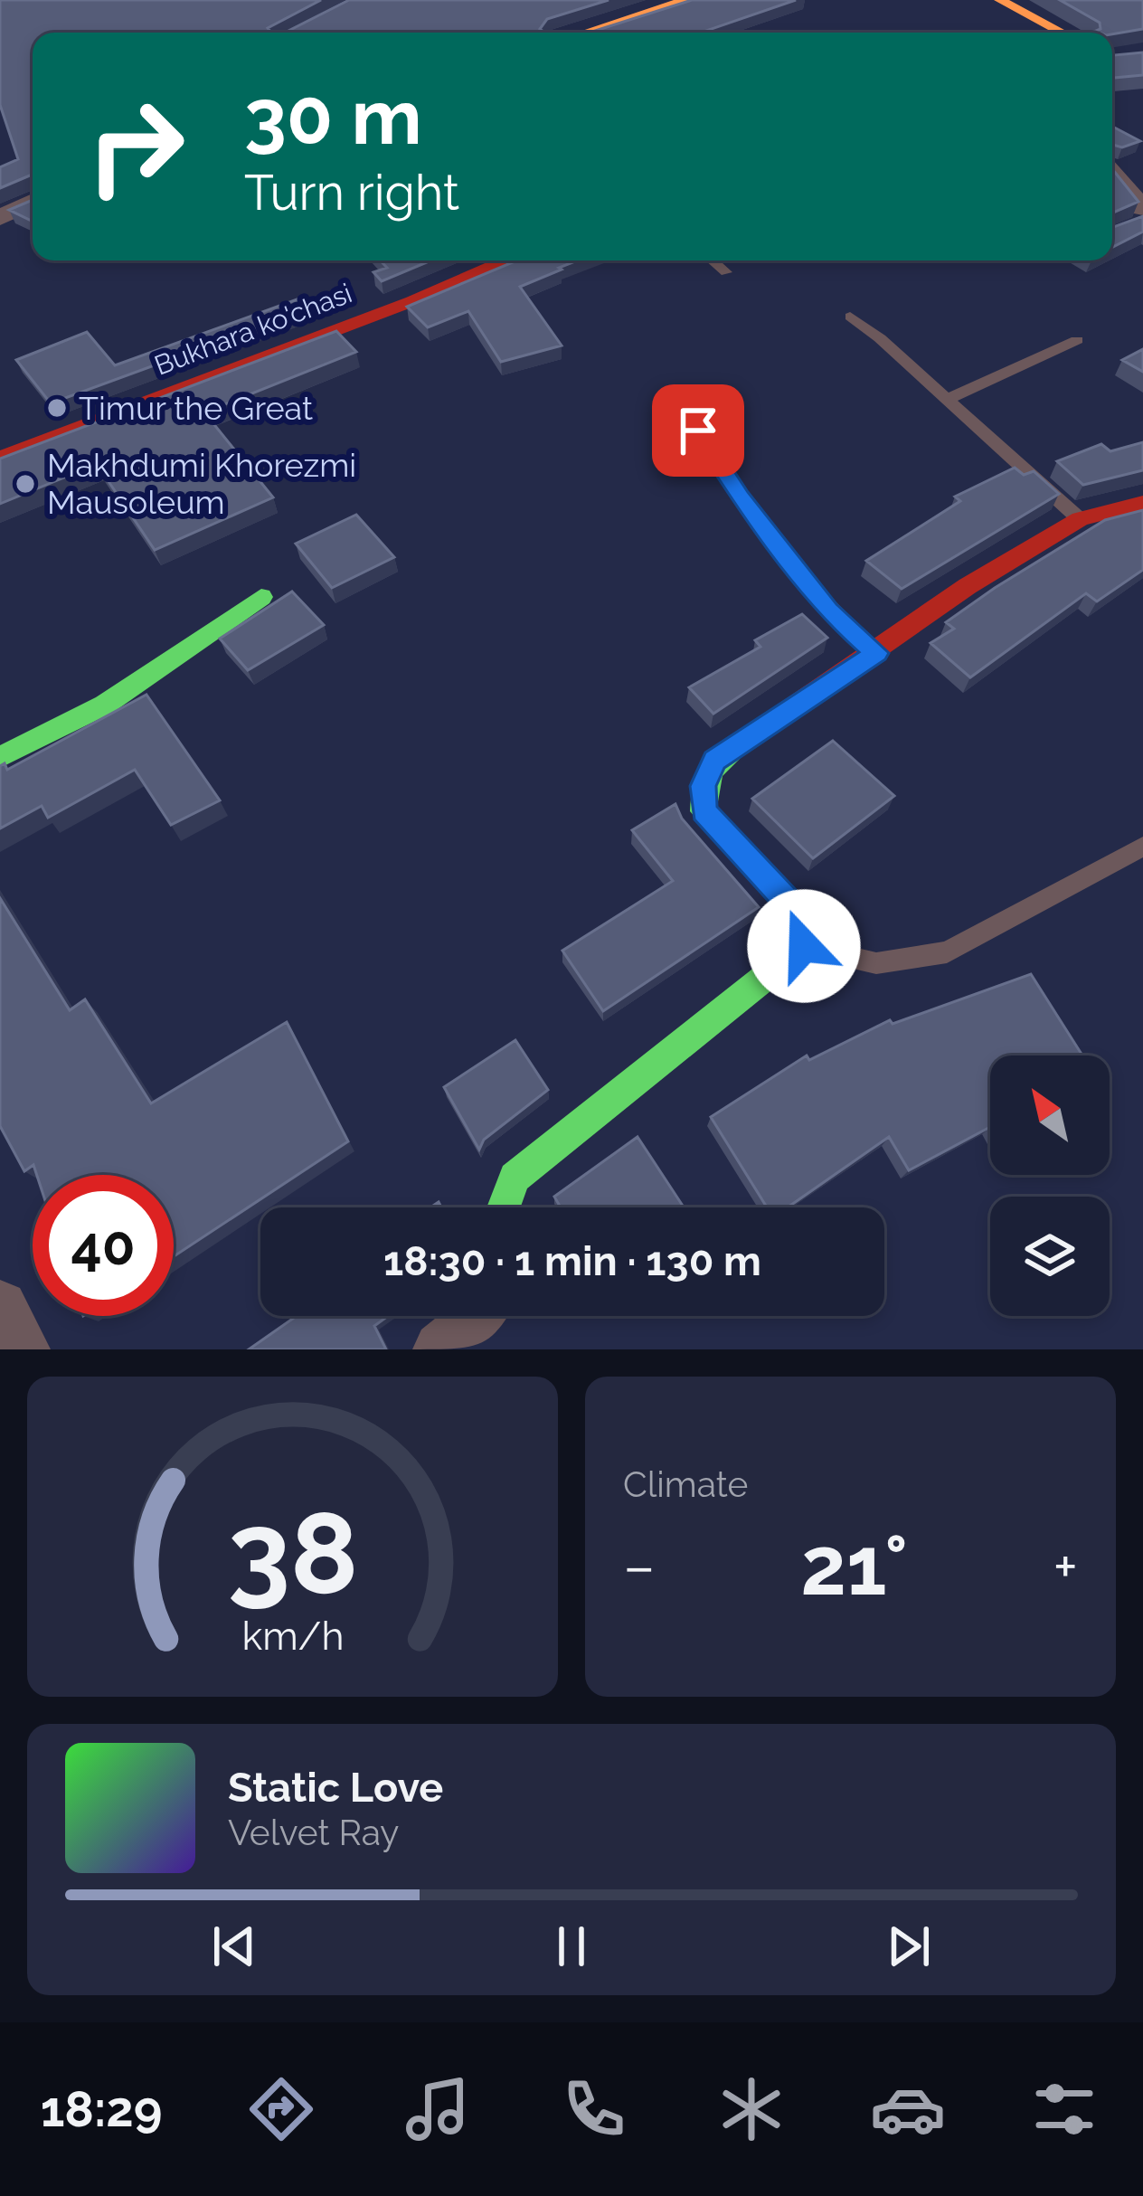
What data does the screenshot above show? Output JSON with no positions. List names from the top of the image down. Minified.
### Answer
{"streets":{"street":["Bukhara ko'chasi"]},"places":["Timur the Great","Makhdumi Khorezmi Mausoleum"],"north":"top left","page":{"turn":["30 m","Turn right"],"limit":"40","trip":"18:30 · 1 min · 130 m","tile":"Climate","heat":["−","21°","+"],"song":["Static Love","Velvet Ray"],"tabs":"18:29","gauge":["38","km/h"]}}
